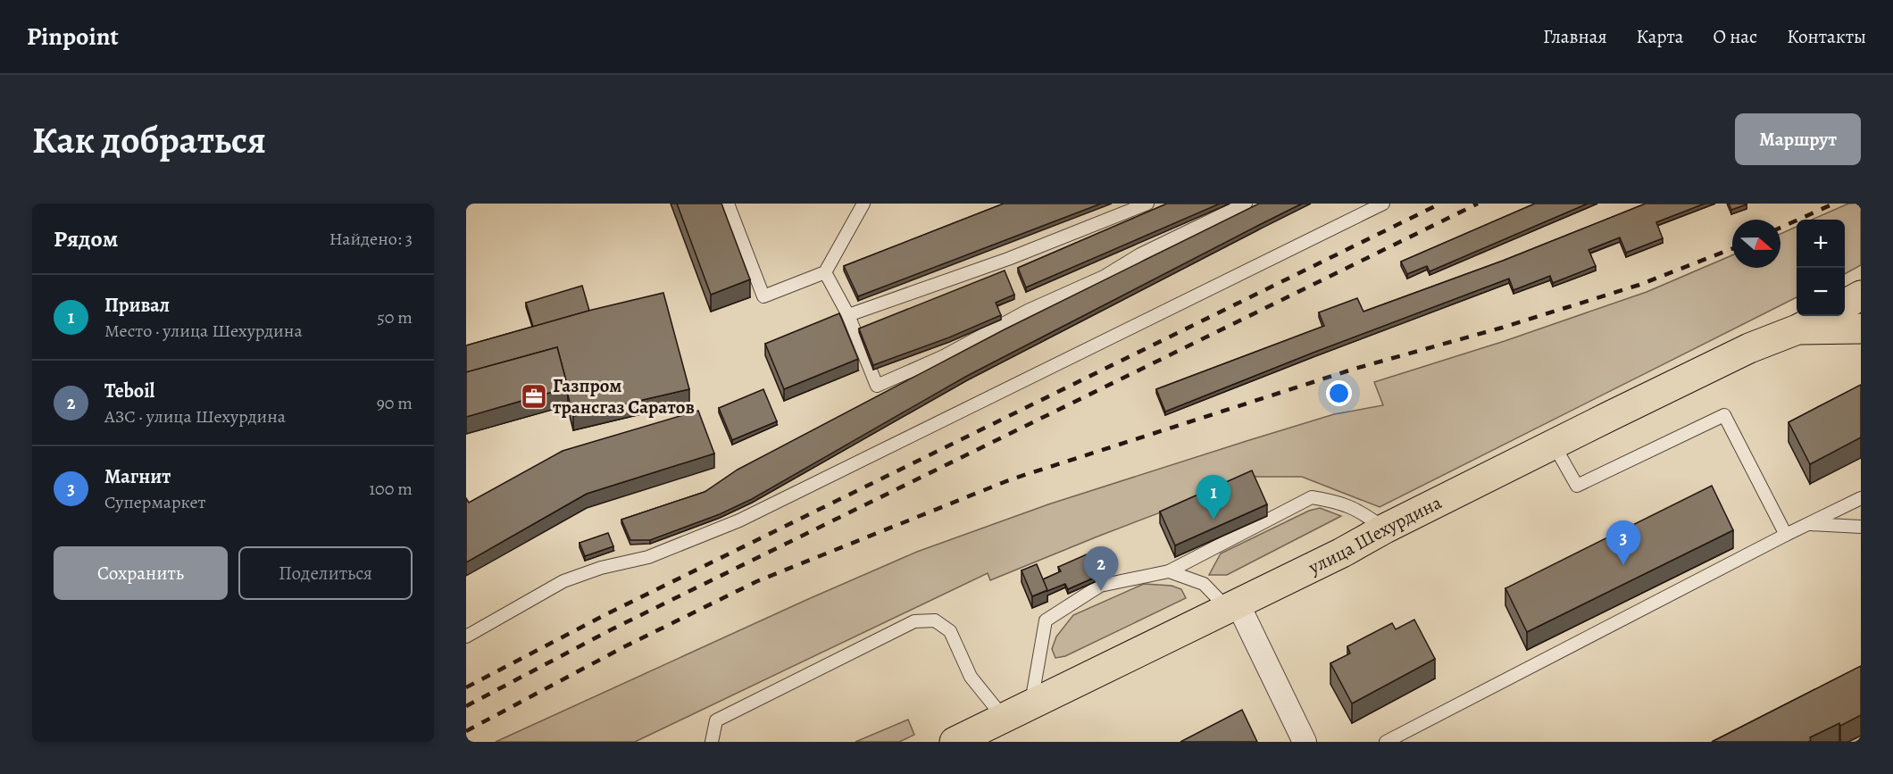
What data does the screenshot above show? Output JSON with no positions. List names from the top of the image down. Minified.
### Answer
{"streets":{"main road":["улица Шехурдина"]},"places":{"office":["Газпром трансгаз Саратов"]},"north":"right","page":{"header":"Pinpoint","nav":["Главная","Карта","О нас","Контакты"],"buttons":["Маршрут",["Сохранить","Поделиться"]],"title":"Как добраться","heading":["Рядом","Найдено: 3"],"map_buttons":["+","−"],"list":[{"mark":"1","name":"Привал","note":"Место · улица Шехурдина","value":"50 m"},{"mark":"2","name":"Teboil","note":"АЗС · улица Шехурдина","value":"90 m"},{"mark":"3","name":"Магнит","note":"Супермаркет","value":"100 m"}],"pins":["1","3","2"]}}
